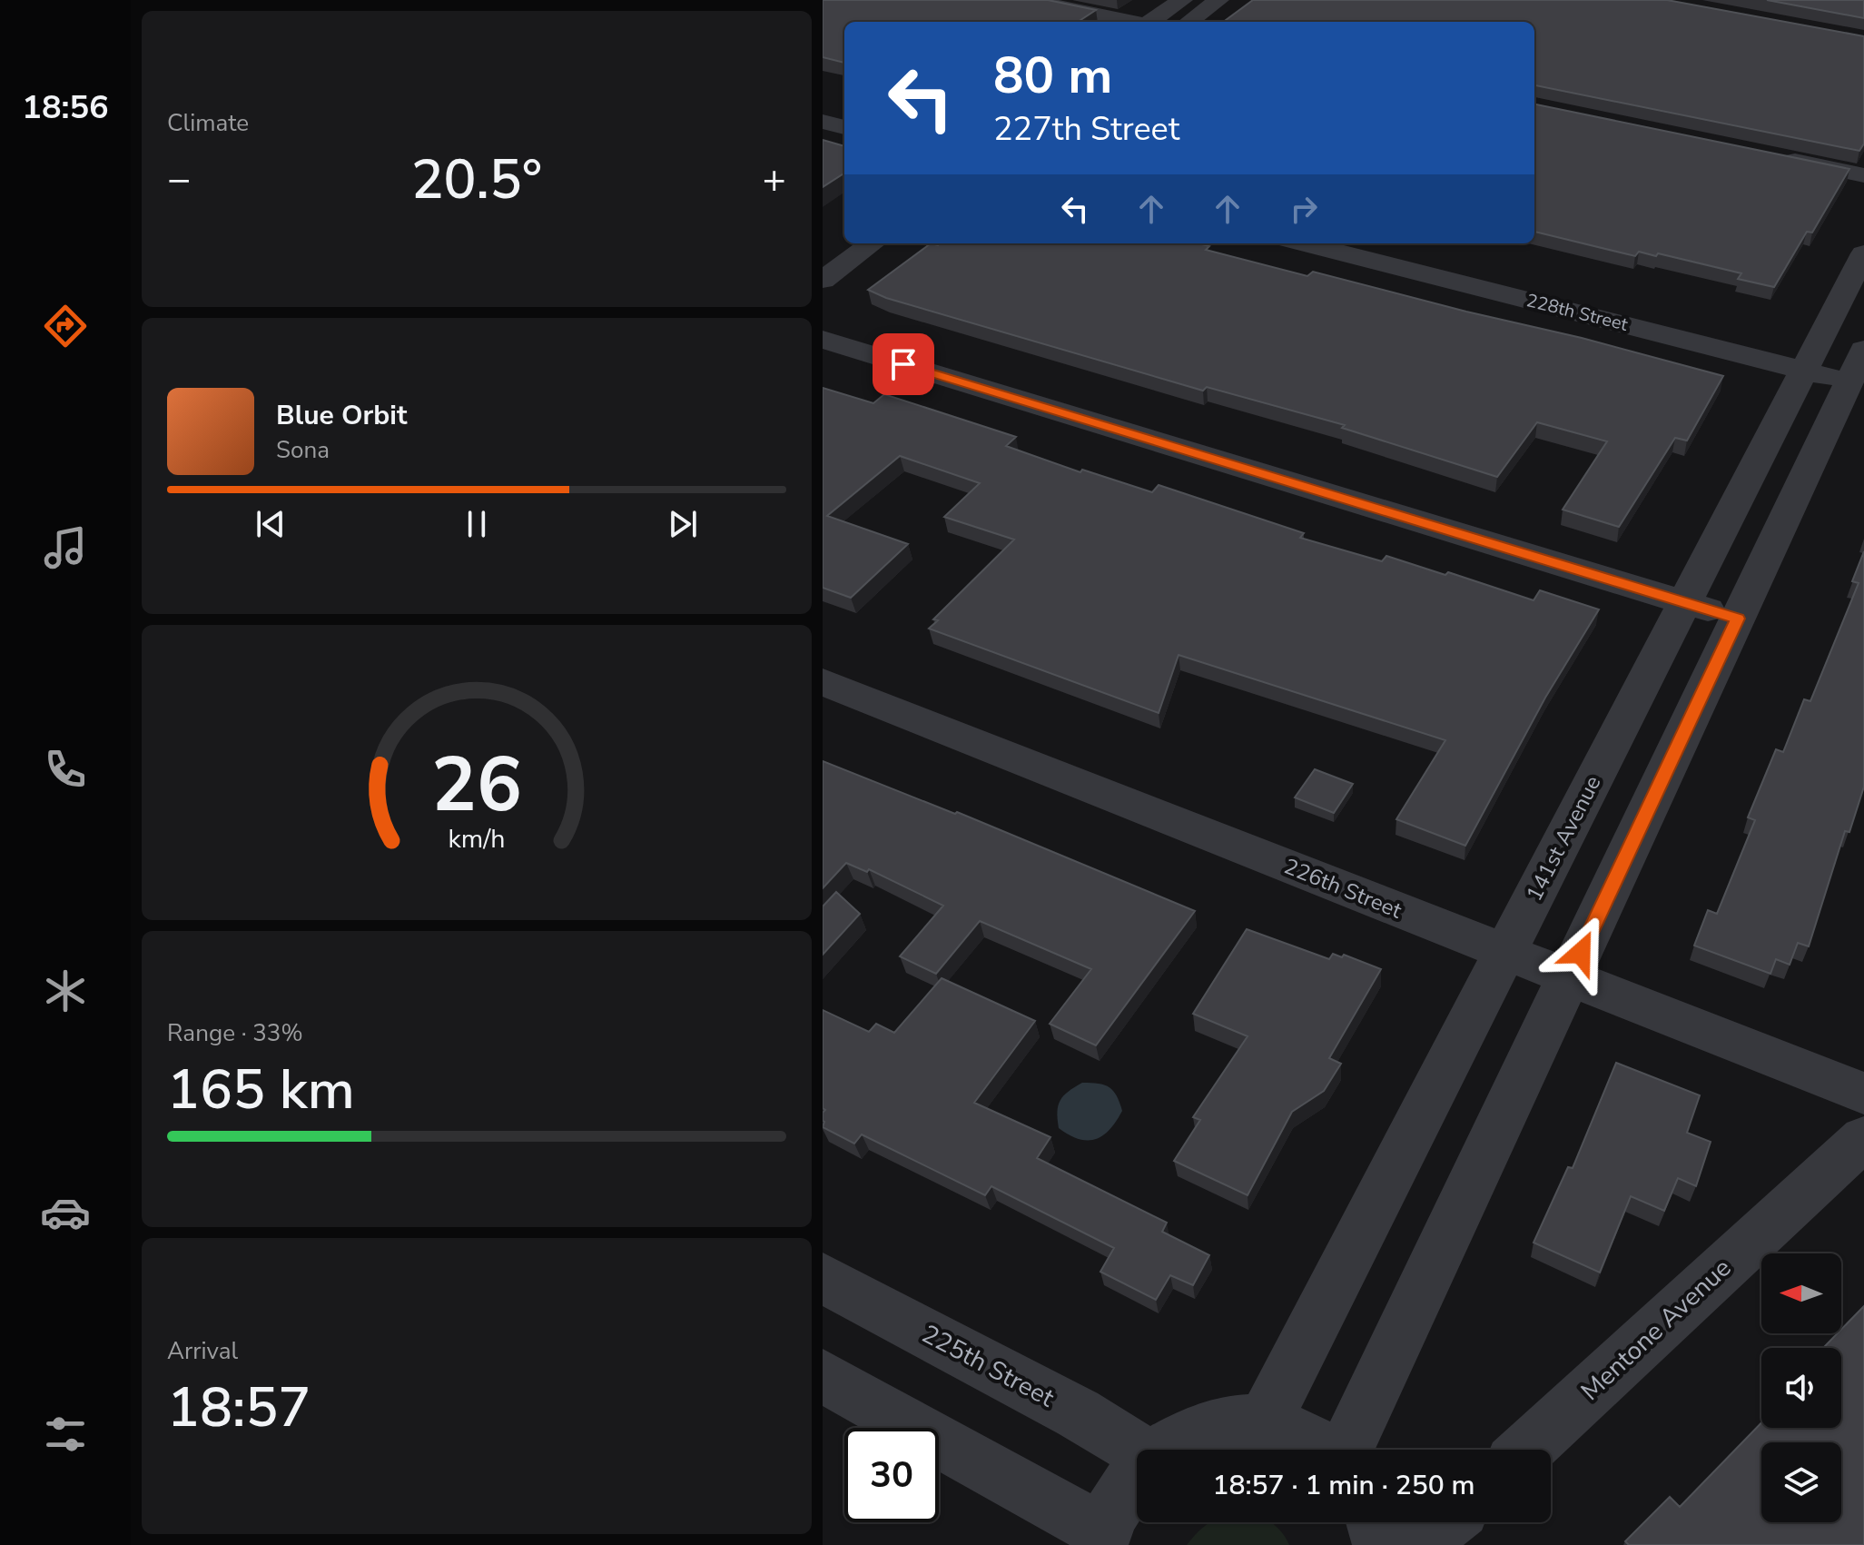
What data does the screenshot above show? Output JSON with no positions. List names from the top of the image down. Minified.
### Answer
{"streets":{"street":["228th Street","141st Avenue","226th Street","Mentone Avenue","225th Street"]},"crossings":[["228th Street","141st Avenue"],["141st Avenue","226th Street"]],"north":"left","page":{"tabs":"18:56","tile":["Climate",["Range · 33%","165 km"],["Arrival","18:57"]],"turn":["80 m","227th Street"],"heat":["−","20.5°","+"],"song":["Blue Orbit","Sona"],"limit":"30","trip":"18:57 · 1 min · 250 m","gauge":["26","km/h"]}}
